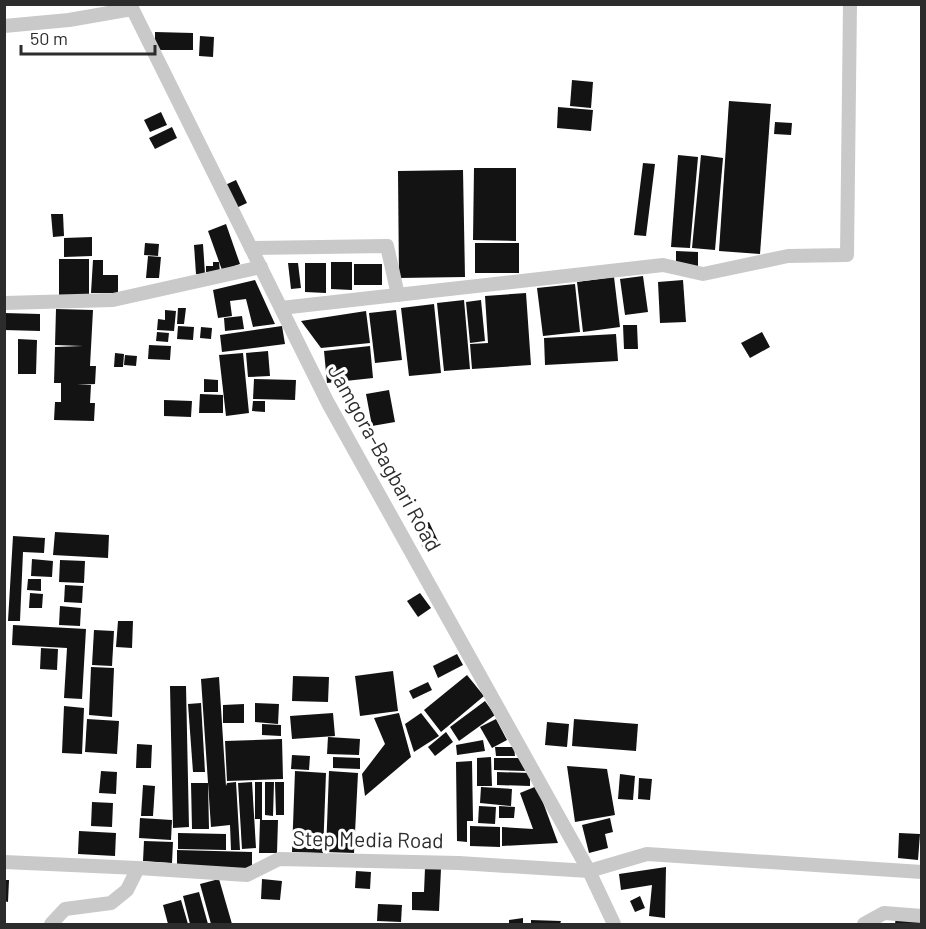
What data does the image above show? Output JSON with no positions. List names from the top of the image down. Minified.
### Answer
{"streets":{"street":["Jamgora-Bagbari Road","Step Media Road"]},"crossings":[["Jamgora-Bagbari Road","Step Media Road"]],"scale_bar":"50 m"}
